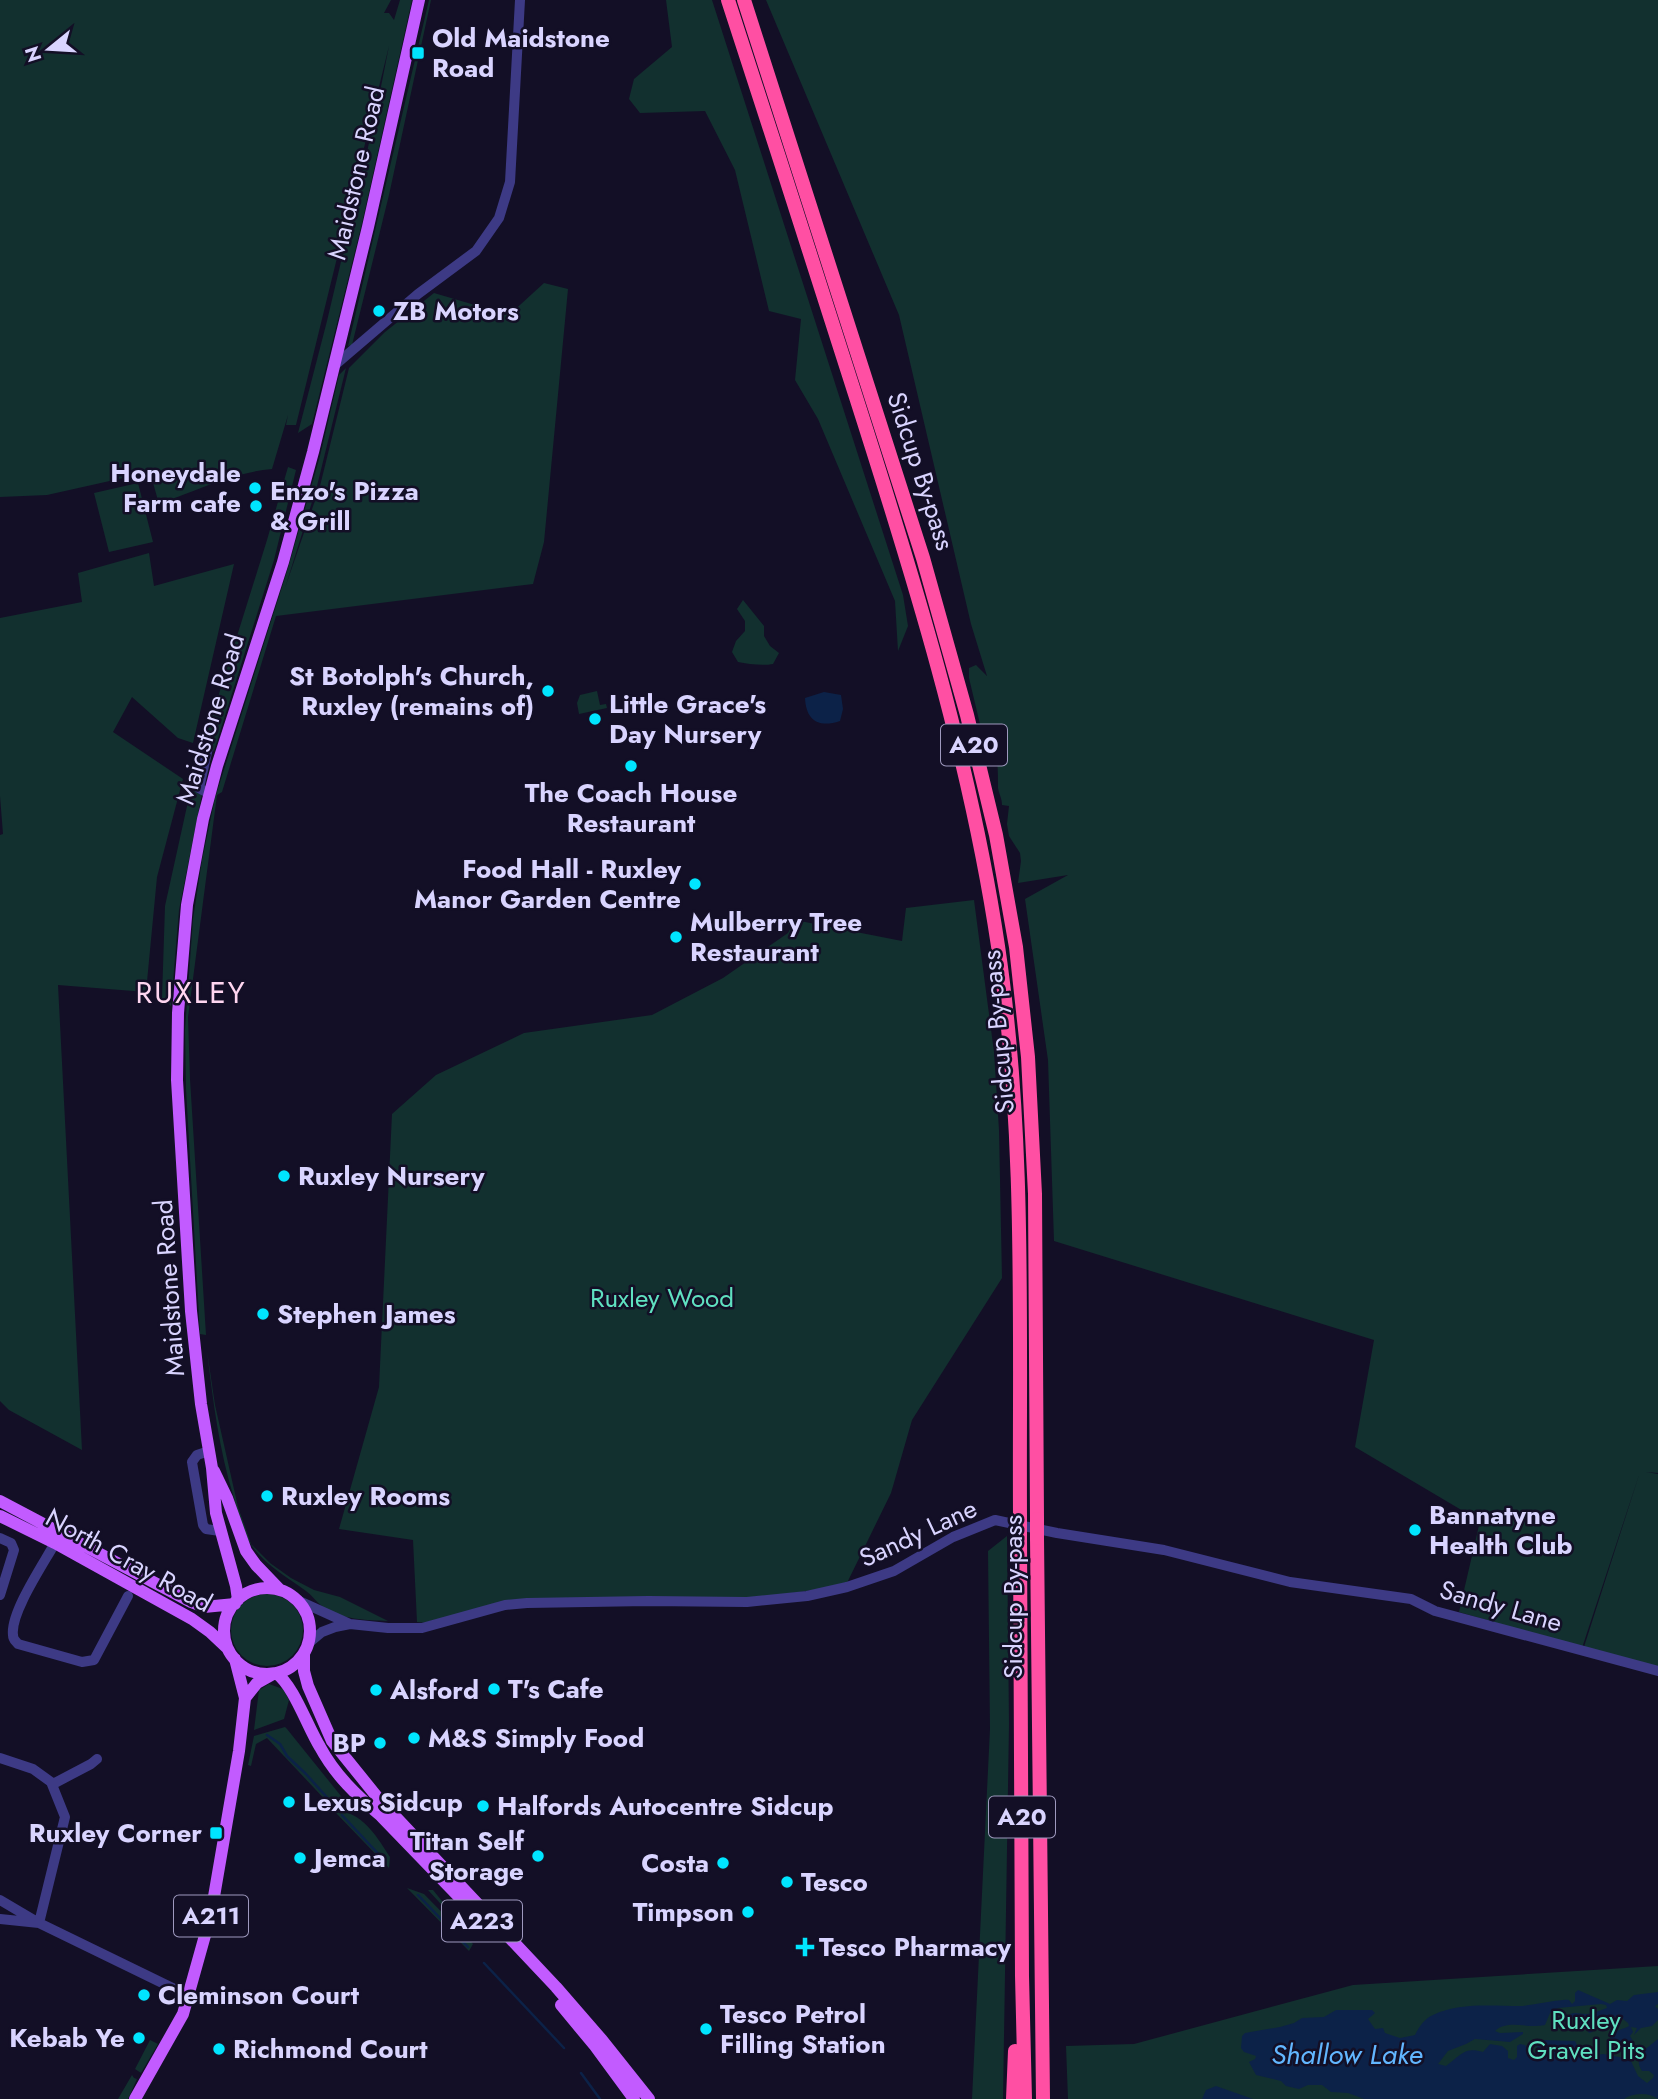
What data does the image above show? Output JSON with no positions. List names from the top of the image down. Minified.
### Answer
{"streets":{"highway":["Sidcup By-pass","A20"],"main road":["Maidstone Road","North Cray Road","A211","A223"],"street":["Sandy Lane"]},"crossings":[["Maidstone Road","Sandy Lane"],["Maidstone Road","North Cray Road"],["Maidstone Road","A211"],["Maidstone Road","A223"],["Sidcup By-pass","A20"],["Sandy Lane","North Cray Road"],["Sandy Lane","A211"],["Sandy Lane","A223"],["North Cray Road","A211"],["North Cray Road","A223"],["A211","A223"]],"districts":["RUXLEY"],"water":["Shallow Lake"],"parks":["Ruxley Wood","Ruxley Gravel Pits"],"places":{"transit":["Old Maidstone Road","Ruxley Corner"],"other":["ZB Motors","Honeydale Farm cafe","Enzo's Pizza & Grill","St Botolph's Church, Ruxley (remains of)","Little Grace's Day Nursery","The Coach House Restaurant","Food Hall - Ruxley Manor Garden Centre","Mulberry Tree Restaurant","Ruxley Nursery","Stephen James","Ruxley Rooms","Bannatyne Health Club","T's Cafe","Alsford","M&S Simply Food","BP","Lexus Sidcup","Halfords Autocentre Sidcup","Titan Self Storage","Jemca","Costa","Tesco","Timpson","Cleminson Court","Tesco Petrol Filling Station","Kebab Ye","Richmond Court"],"health":["Tesco Pharmacy"]},"north":"left"}
